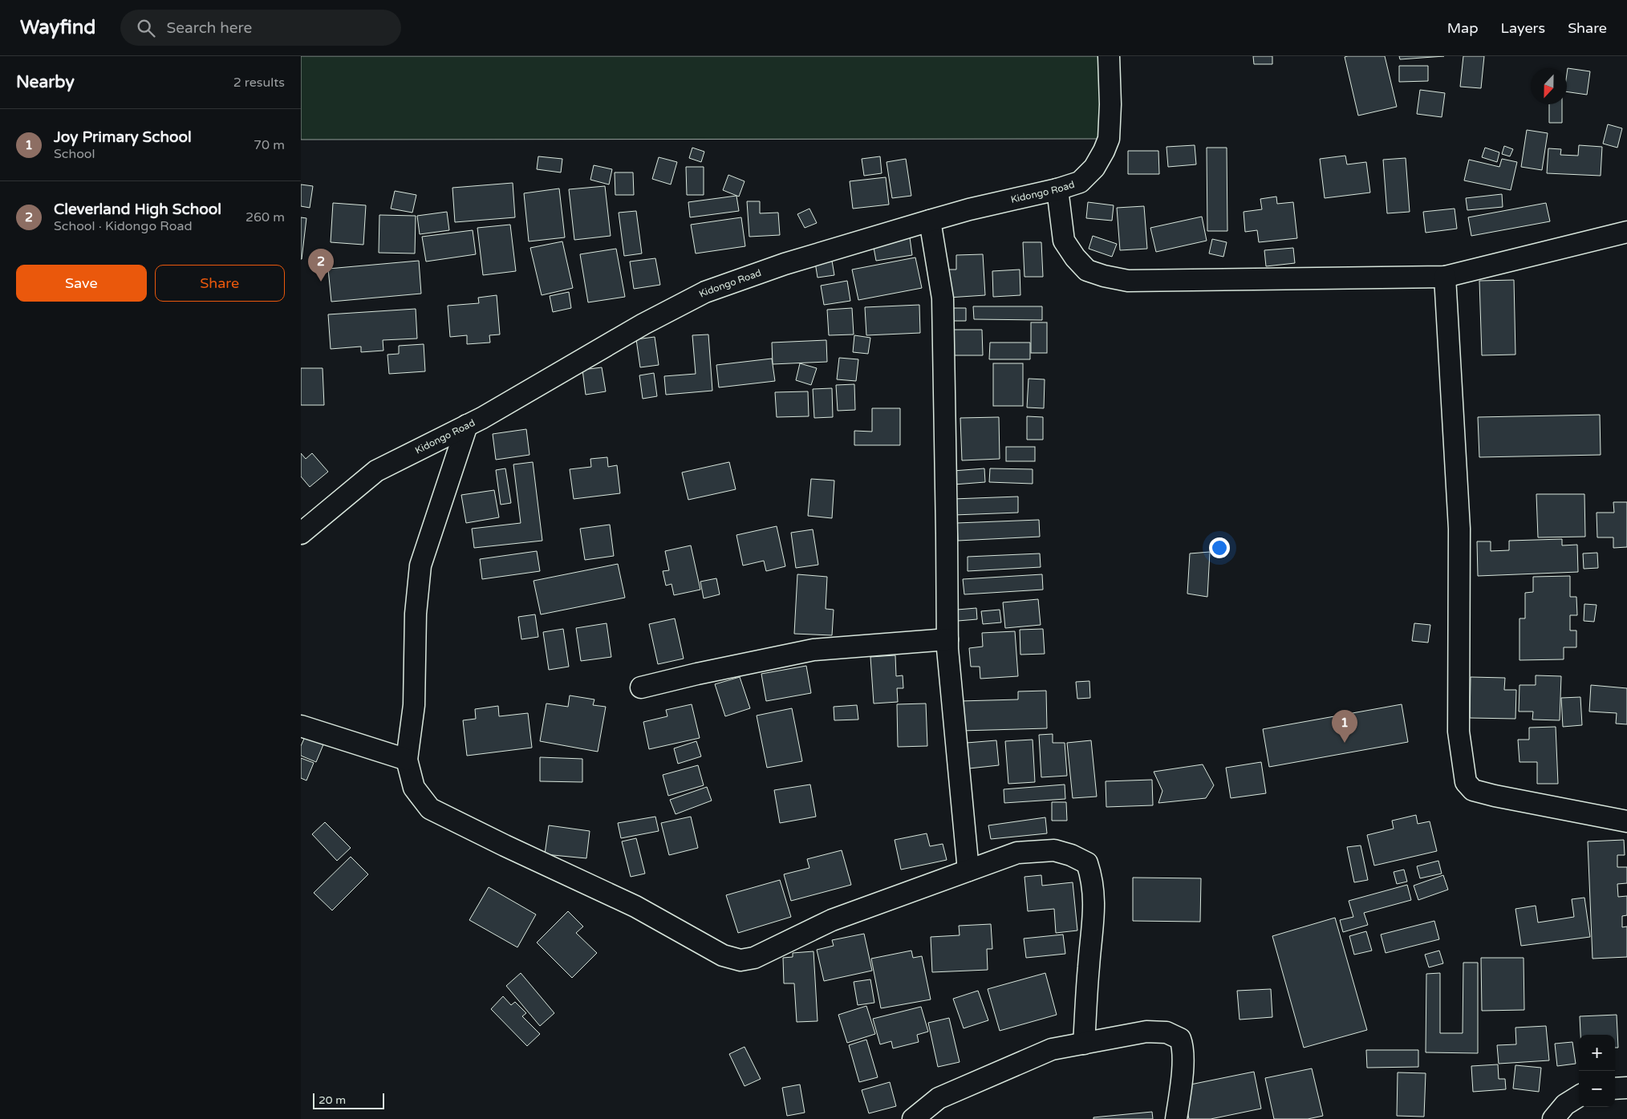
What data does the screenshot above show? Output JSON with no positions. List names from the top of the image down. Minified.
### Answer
{"streets":{"street":["Kidongo Road"]},"scale_bar":"20 m","north":"bottom","page":{"header":"Wayfind","search":"Search here","nav":["Map","Layers","Share"],"heading":["Nearby","2 results"],"list":[{"mark":"1","name":"Joy Primary School","note":"School","value":"70 m"},{"mark":"2","name":"Cleverland High School","note":"School · Kidongo Road","value":"260 m"}],"pins":["2","1"],"buttons":["Save","Share"],"map_buttons":["+","−"],"scale":"20 m"}}
